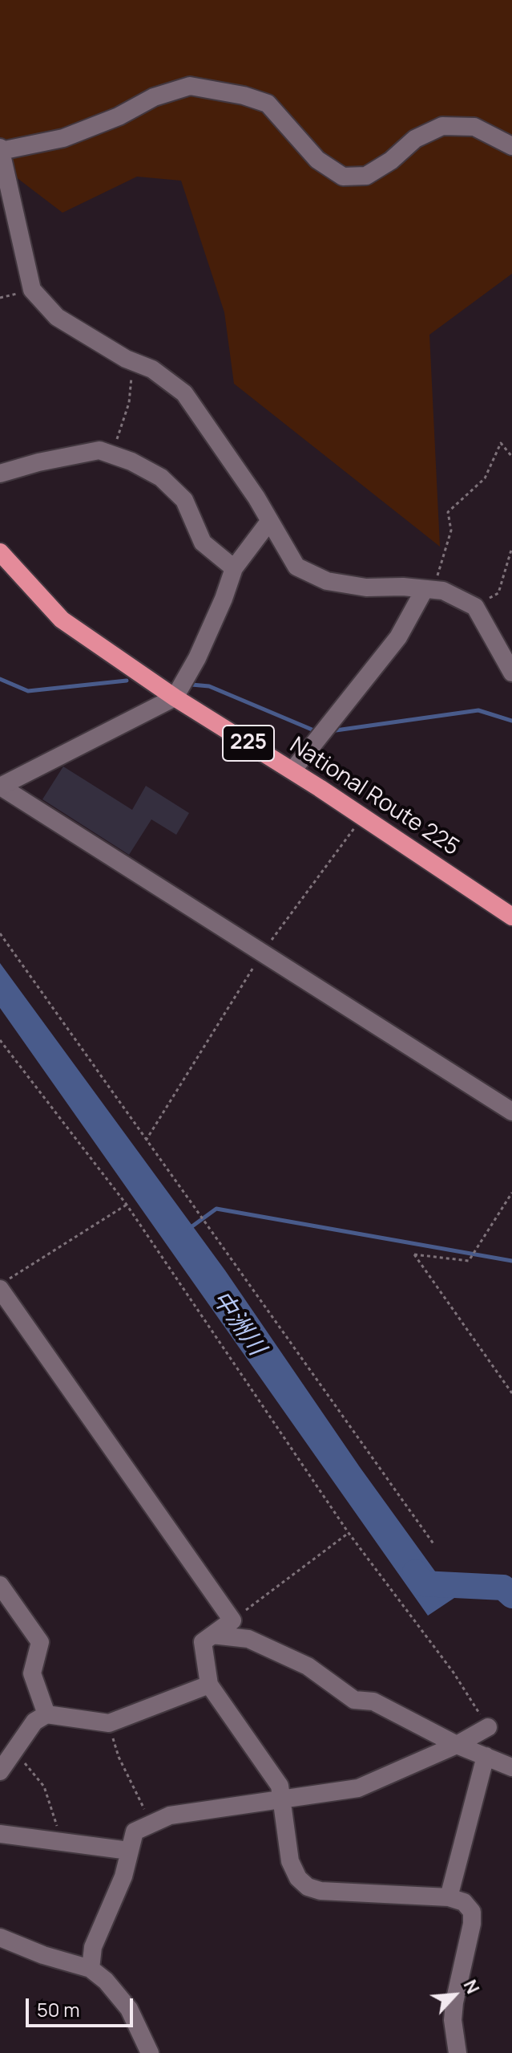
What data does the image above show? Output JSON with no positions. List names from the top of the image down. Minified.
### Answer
{"streets":{"highway":["225","National Route 225"]},"water":["中洲川"],"scale_bar":"50 m","north":"top right"}
